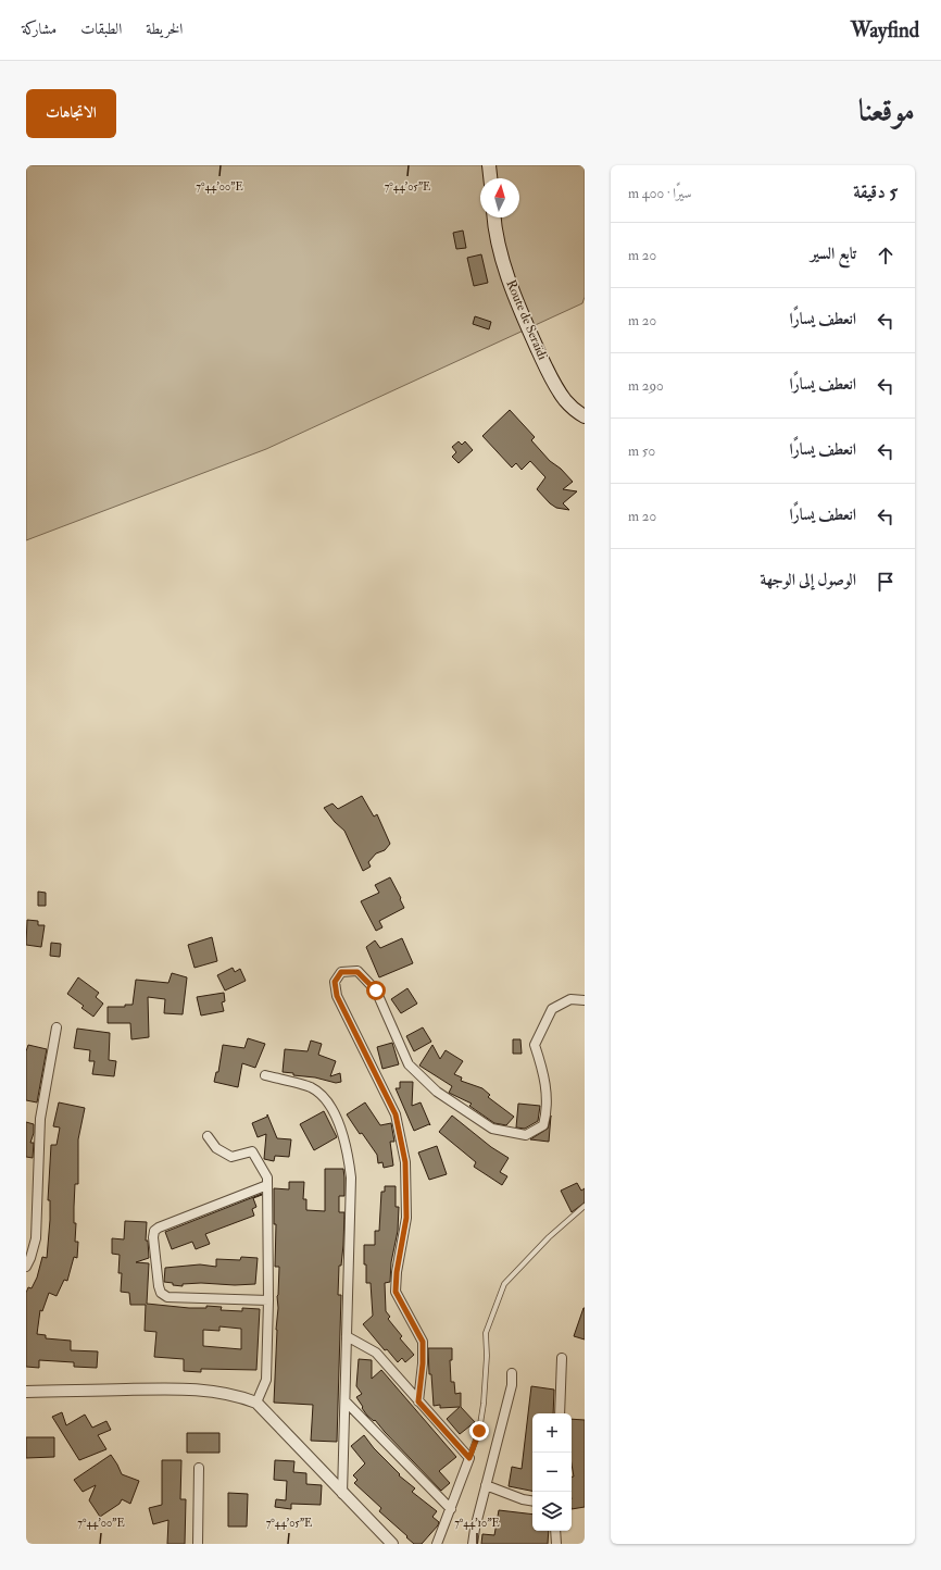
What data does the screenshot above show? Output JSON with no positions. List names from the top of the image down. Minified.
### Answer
{"streets":{"main road":["Route de Seraïdi"]},"north":"top","page":{"header":"Wayfind","nav":["الخريطة","الطبقات","مشاركة"],"title":"موقعنا","buttons":"الاتجاهات","heading":["5 دقيقة","سيرًا · 400 m"],"list":[["تابع السير","20 m"],["انعطف يسارًا","20 m"],["انعطف يسارًا","290 m"],["انعطف يسارًا","50 m"],["انعطف يسارًا","20 m"],"الوصول إلى الوجهة"],"map_buttons":["+","−"]},"coordinates":["7°44'00\"E","7°44'05\"E","7°44'10\"E"]}
